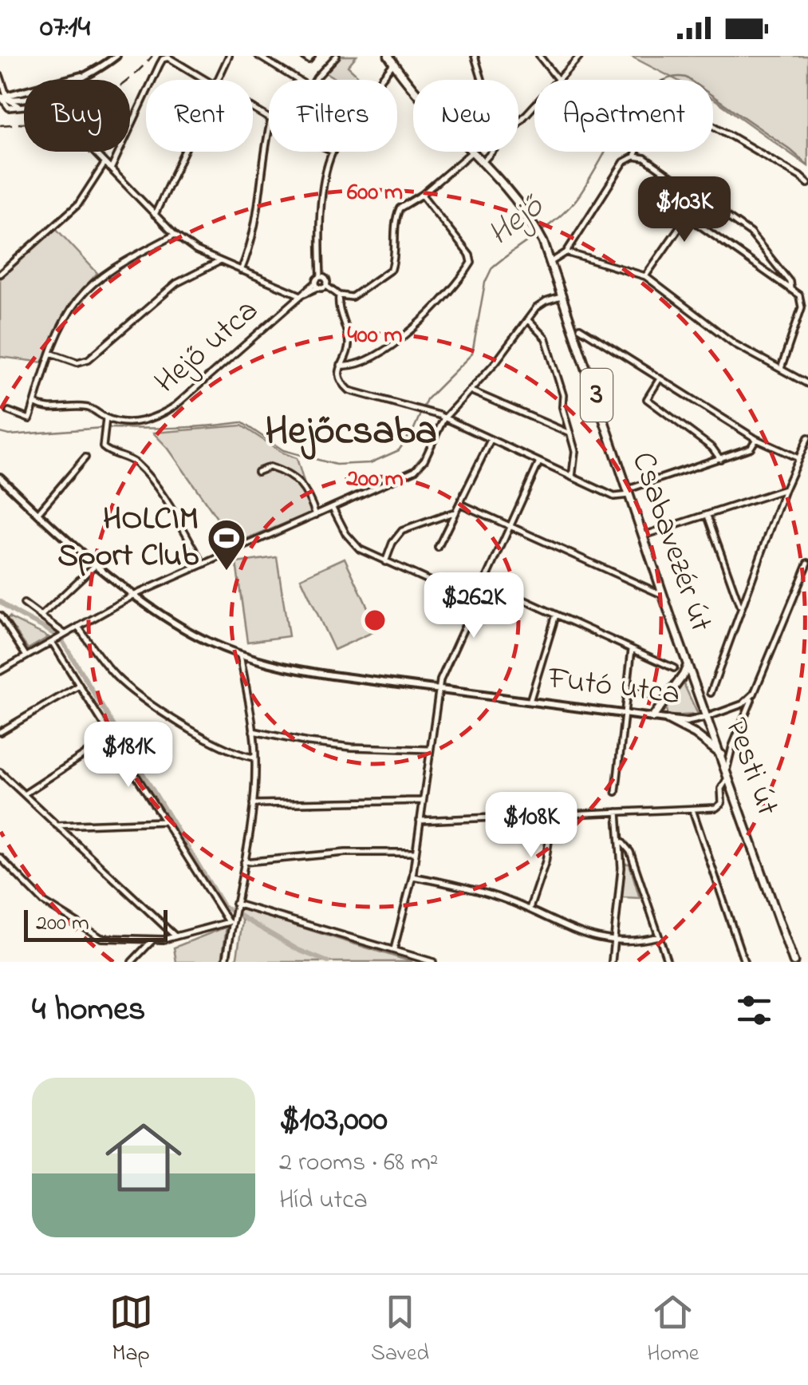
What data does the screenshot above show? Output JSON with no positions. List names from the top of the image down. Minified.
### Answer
{"streets":{"main road":["3","Csabavezér út","Futó utca","Pesti út"],"street":["Hejő utca"]},"crossings":[["Csabavezér út","Pesti út"],["Futó utca","Pesti út"]],"districts":["Hejőcsaba"],"water":["Hejő"],"places":{"sports":["HOLCIM Sport Club"]},"scale_bar":"200 m","page":{"status":"07:14","chip":["Buy","Rent","Filters","New","Apartment"],"price":["$103K","$262K","$181K","$108K"],"scale":"200 m","heading":"4 homes","list":[{"name":"$103,000","note":"2 rooms · 68 m² · Híd utca"}],"tabs":["Map","Saved","Home"]},"rings":["600 m","400 m","200 m"]}
